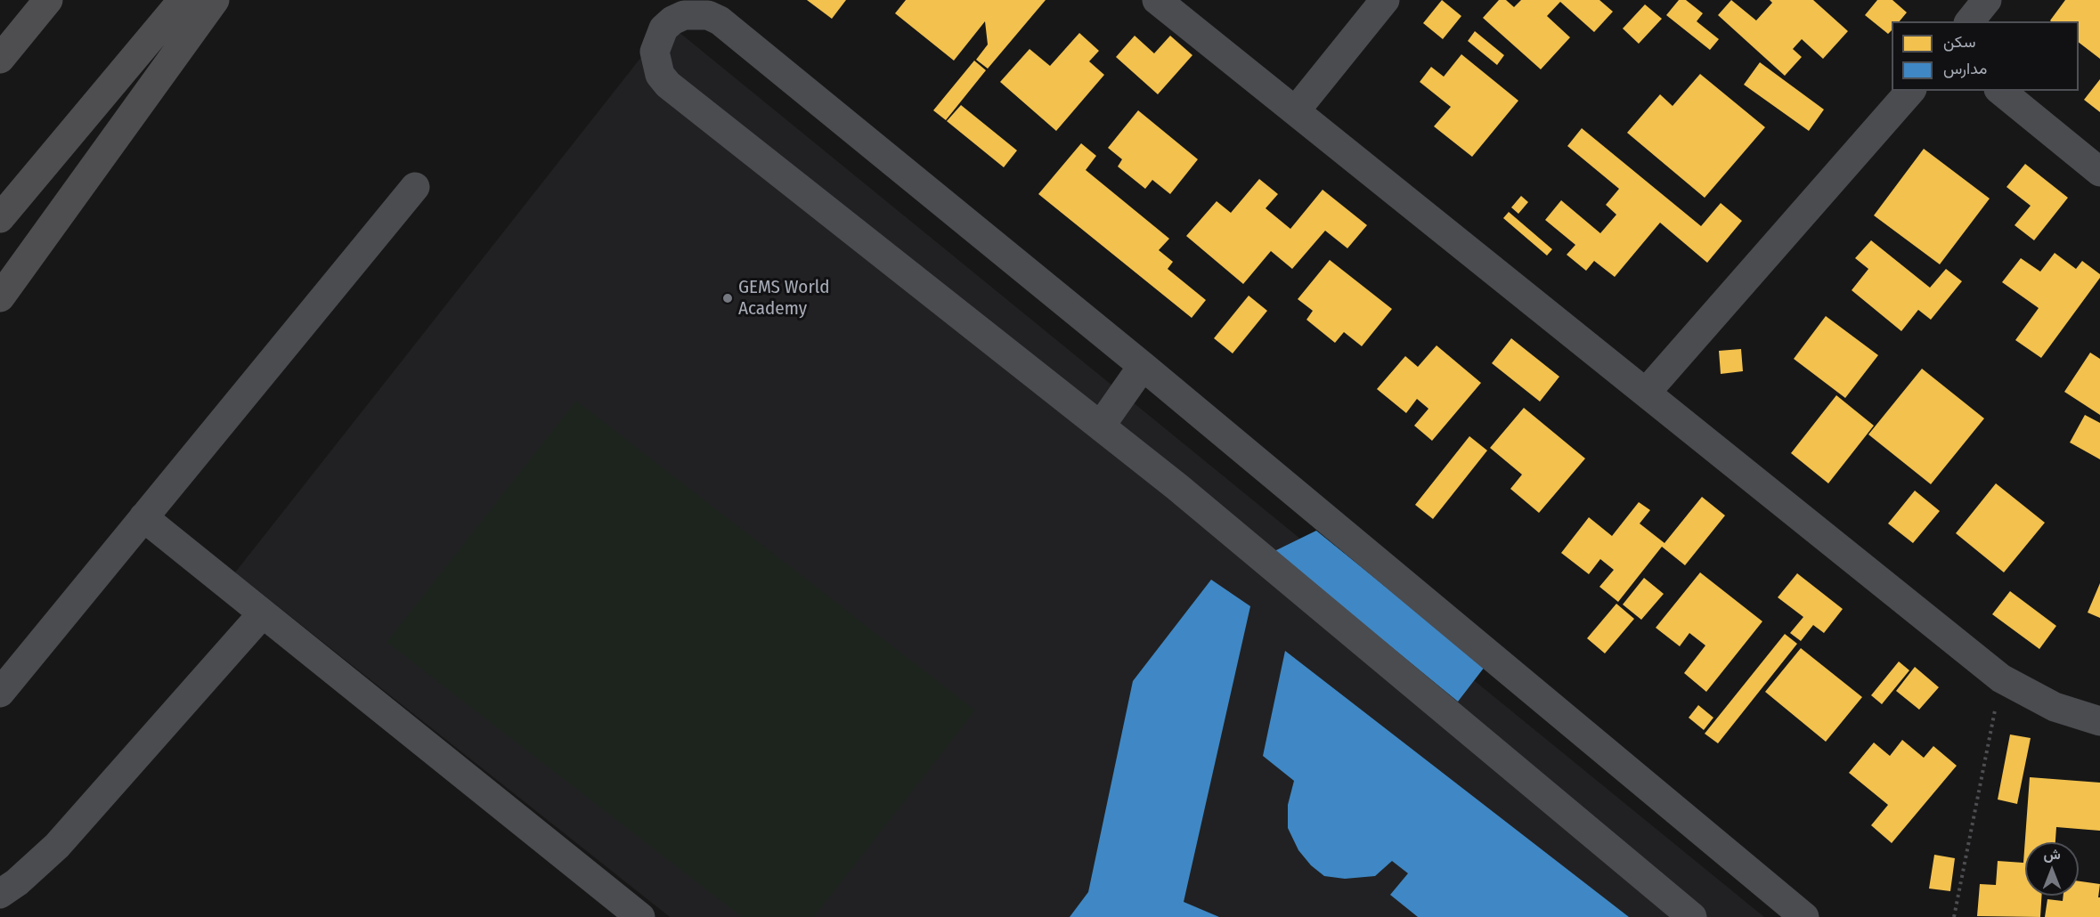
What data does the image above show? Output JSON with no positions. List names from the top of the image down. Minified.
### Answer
{"places":["GEMS World Academy"],"legend":["سكن","مدارس"],"north":"top"}
